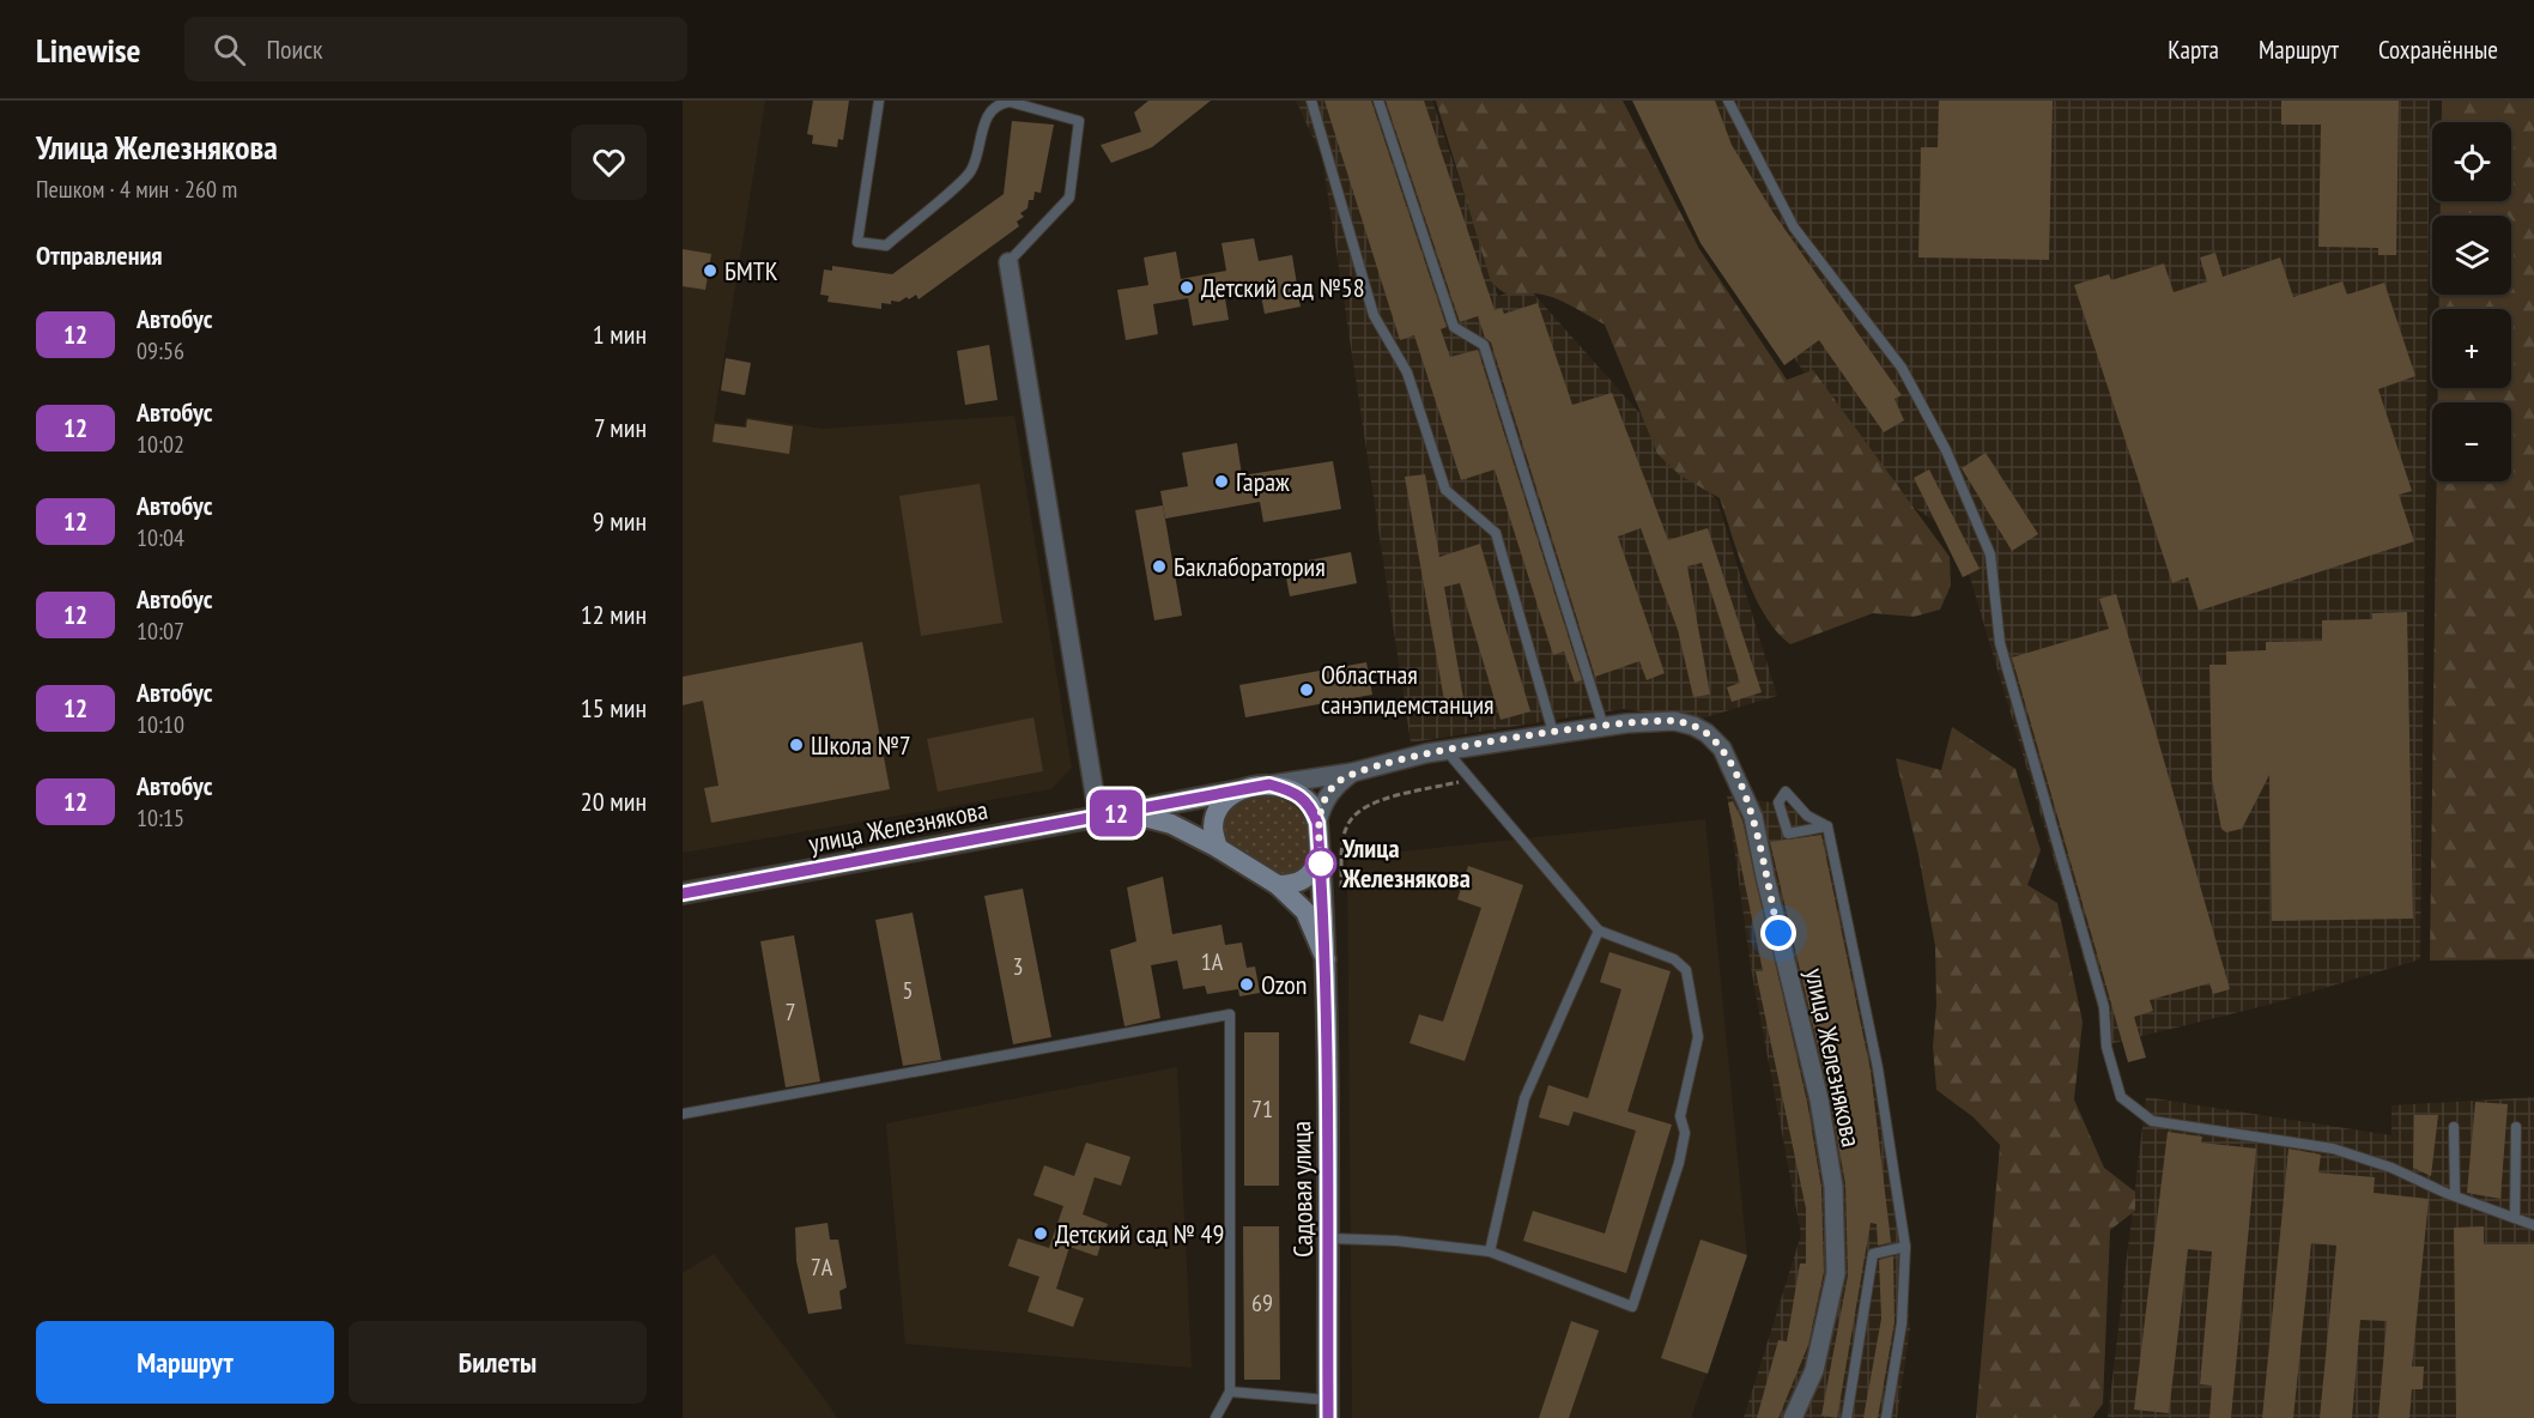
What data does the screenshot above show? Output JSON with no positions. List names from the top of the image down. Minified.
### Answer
{"streets":{"main road":["улица Железнякова","Садовая улица"]},"crossings":[["улица Железнякова","Садовая улица"]],"places":["БМТК","Детский сад №58","Гараж","Баклаборатория","Областная санэпидемстанция","Школа №7","Улица Железнякова","Ozon","Детский сад № 49"],"lines":["bus line 12"],"house_numbers":["1А","3","5","7","71","7А","69"],"page":{"header":"Linewise","search":"Поиск","nav":["Карта","Маршрут","Сохранённые"],"heading":[["Улица Железнякова","Пешком · 4 мин · 260 m"],"Отправления"],"on_map":"12","map_buttons":["+","−"],"list":[{"mark":"12","name":"Автобус","note":"09:56","value":"1 мин"},{"mark":"12","name":"Автобус","note":"10:02","value":"7 мин"},{"mark":"12","name":"Автобус","note":"10:04","value":"9 мин"},{"mark":"12","name":"Автобус","note":"10:07","value":"12 мин"},{"mark":"12","name":"Автобус","note":"10:10","value":"15 мин"},{"mark":"12","name":"Автобус","note":"10:15","value":"20 мин"}],"buttons":["Маршрут","Билеты"]}}
